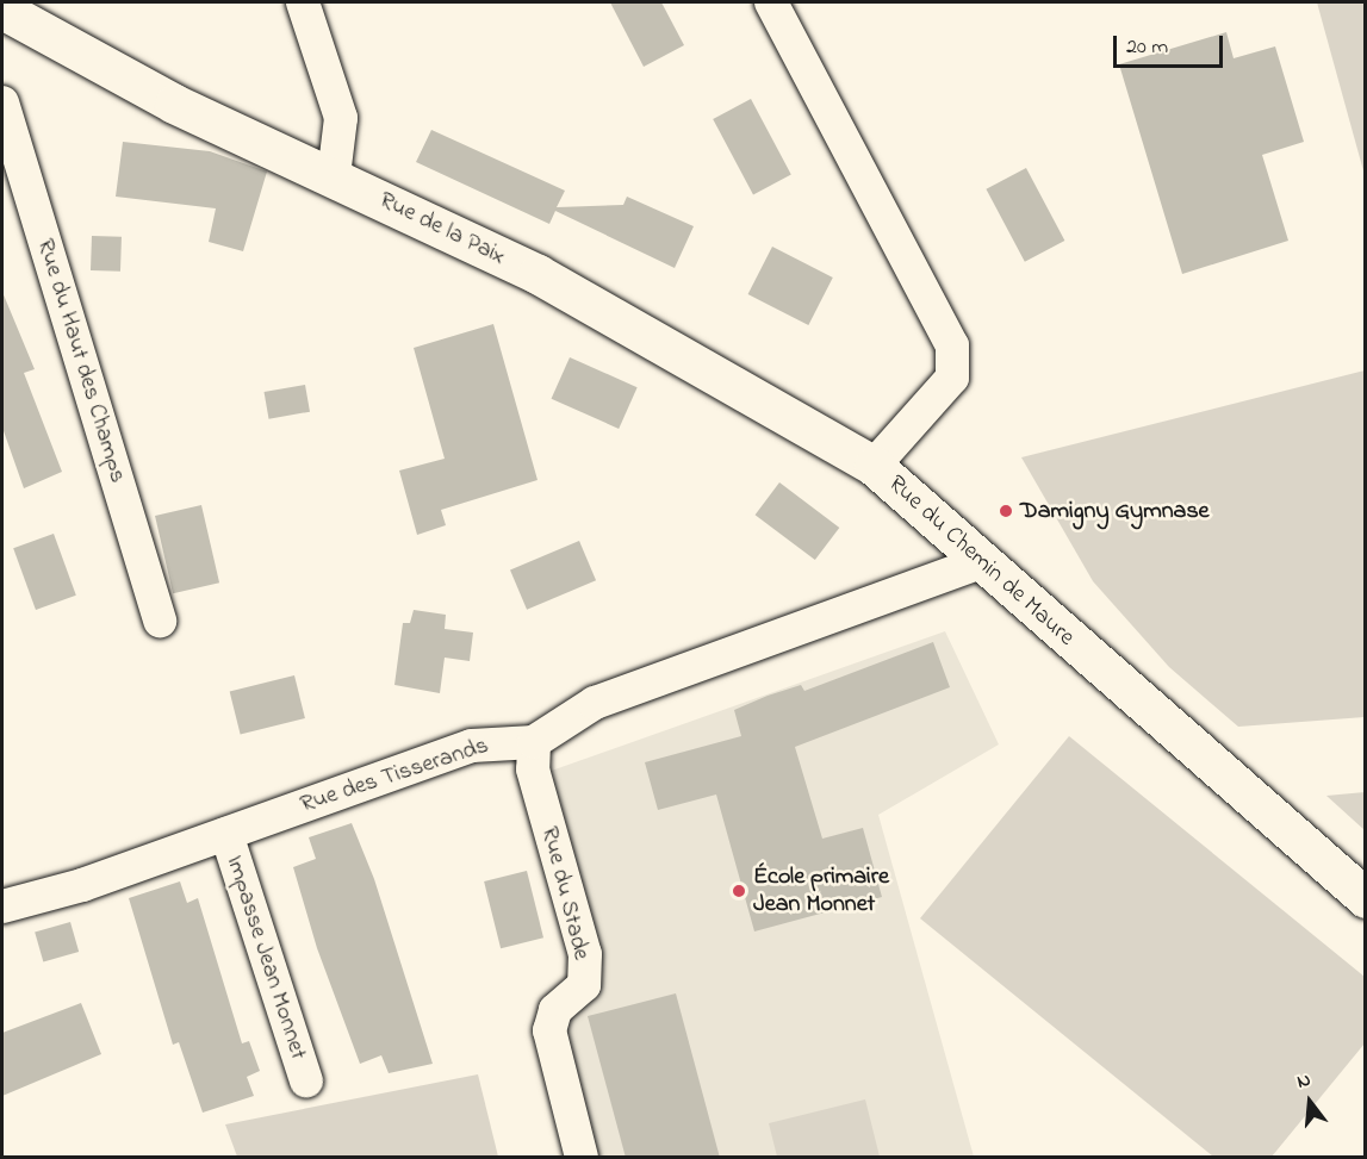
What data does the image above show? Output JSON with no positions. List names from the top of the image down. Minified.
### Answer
{"streets":{"street":["Rue de la Paix","Rue du Haut des Champs","Rue du Chemin de Maure","Rue des Tisserands","Rue du Stade","Impasse Jean Monnet"]},"crossings":[["Rue de la Paix","Rue du Chemin de Maure"],["Rue du Chemin de Maure","Rue des Tisserands"],["Rue des Tisserands","Rue du Stade"],["Rue des Tisserands","Impasse Jean Monnet"]],"places":["Damigny Gymnase","École primaire Jean Monnet"],"scale_bar":"20 m","north":"top"}
